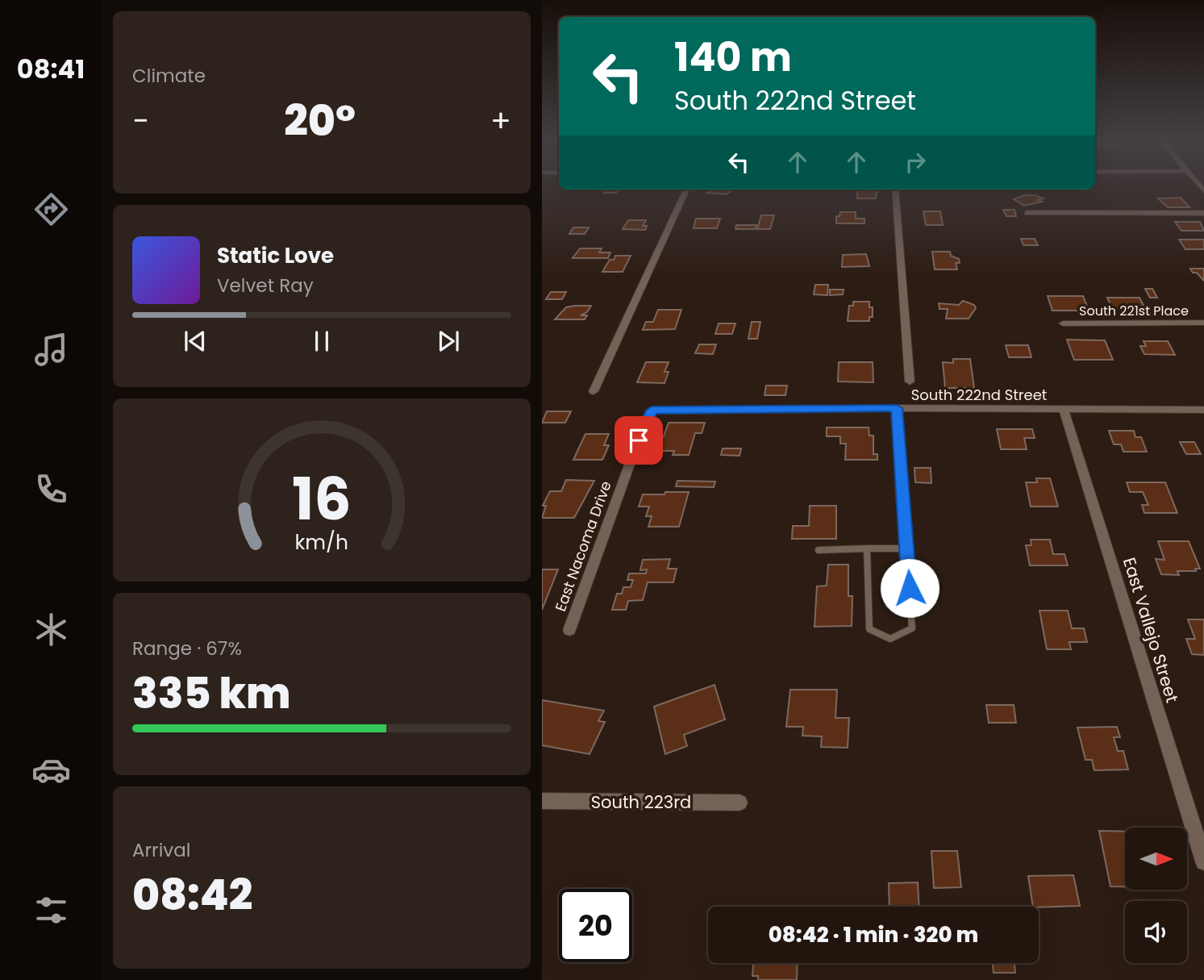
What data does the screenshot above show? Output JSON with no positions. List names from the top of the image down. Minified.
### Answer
{"streets":{"street":["South 221st Place","South 222nd Street","East Nacoma Drive","East Vallejo Street","South 223rd"]},"crossings":[["South 222nd Street","East Nacoma Drive"],["South 222nd Street","East Vallejo Street"]],"north":"right","page":{"tabs":"08:41","tile":["Climate",["Range · 67%","335 km"],["Arrival","08:42"]],"turn":["140 m","South 222nd Street"],"heat":["−","20°","+"],"song":["Static Love","Velvet Ray"],"limit":"20","trip":"08:42 · 1 min · 320 m","gauge":["16","km/h"]}}
